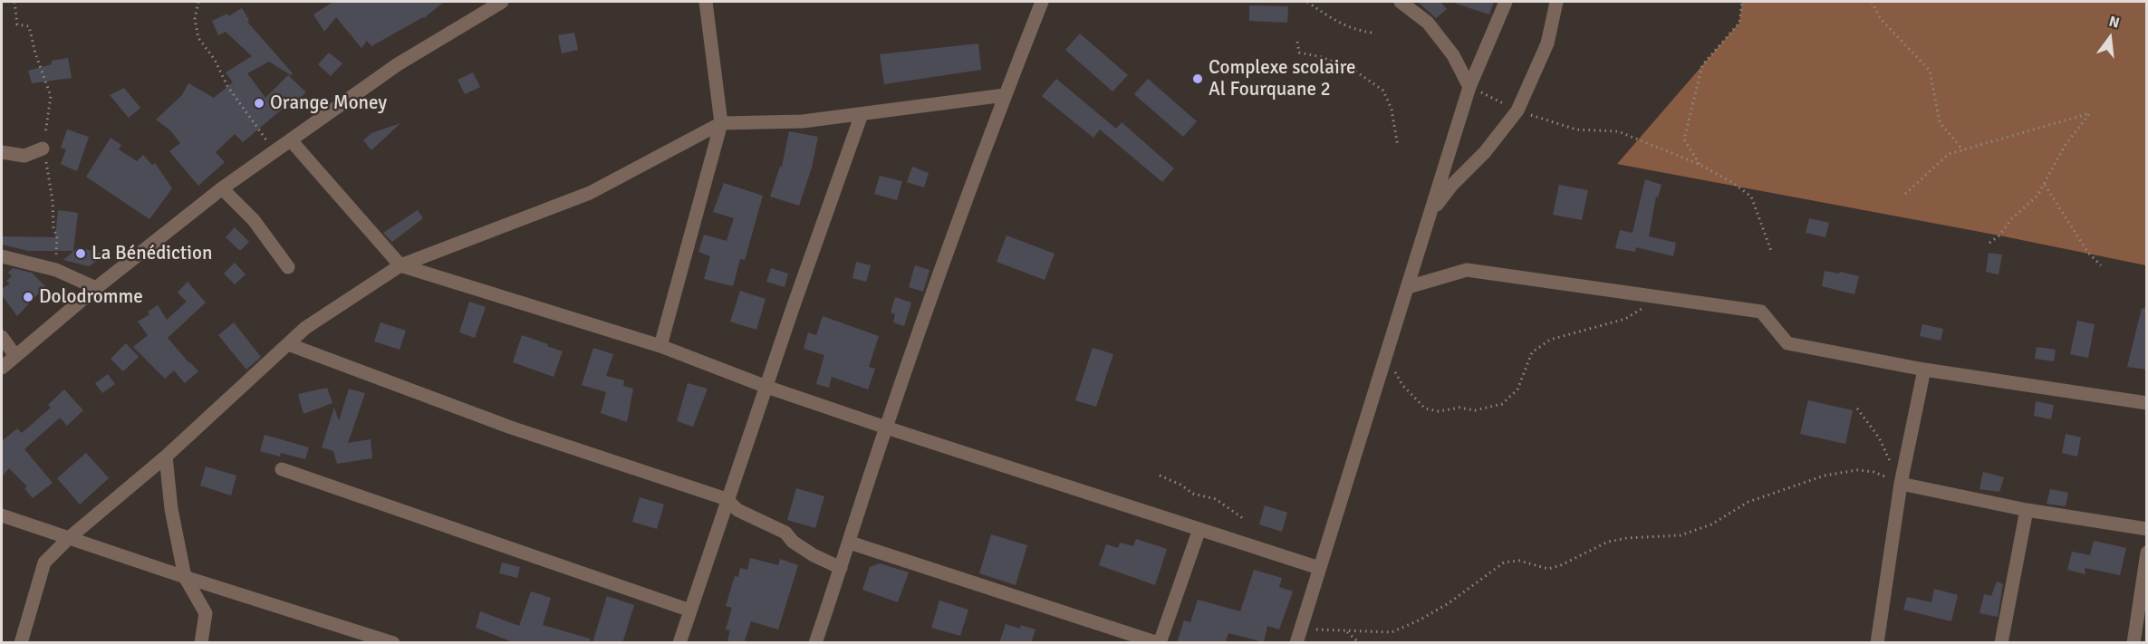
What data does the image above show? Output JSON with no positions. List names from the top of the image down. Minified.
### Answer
{"places":["Complexe scolaire Al Fourquane 2","Orange Money","La Bénédiction","Dolodromme"],"north":"top"}
